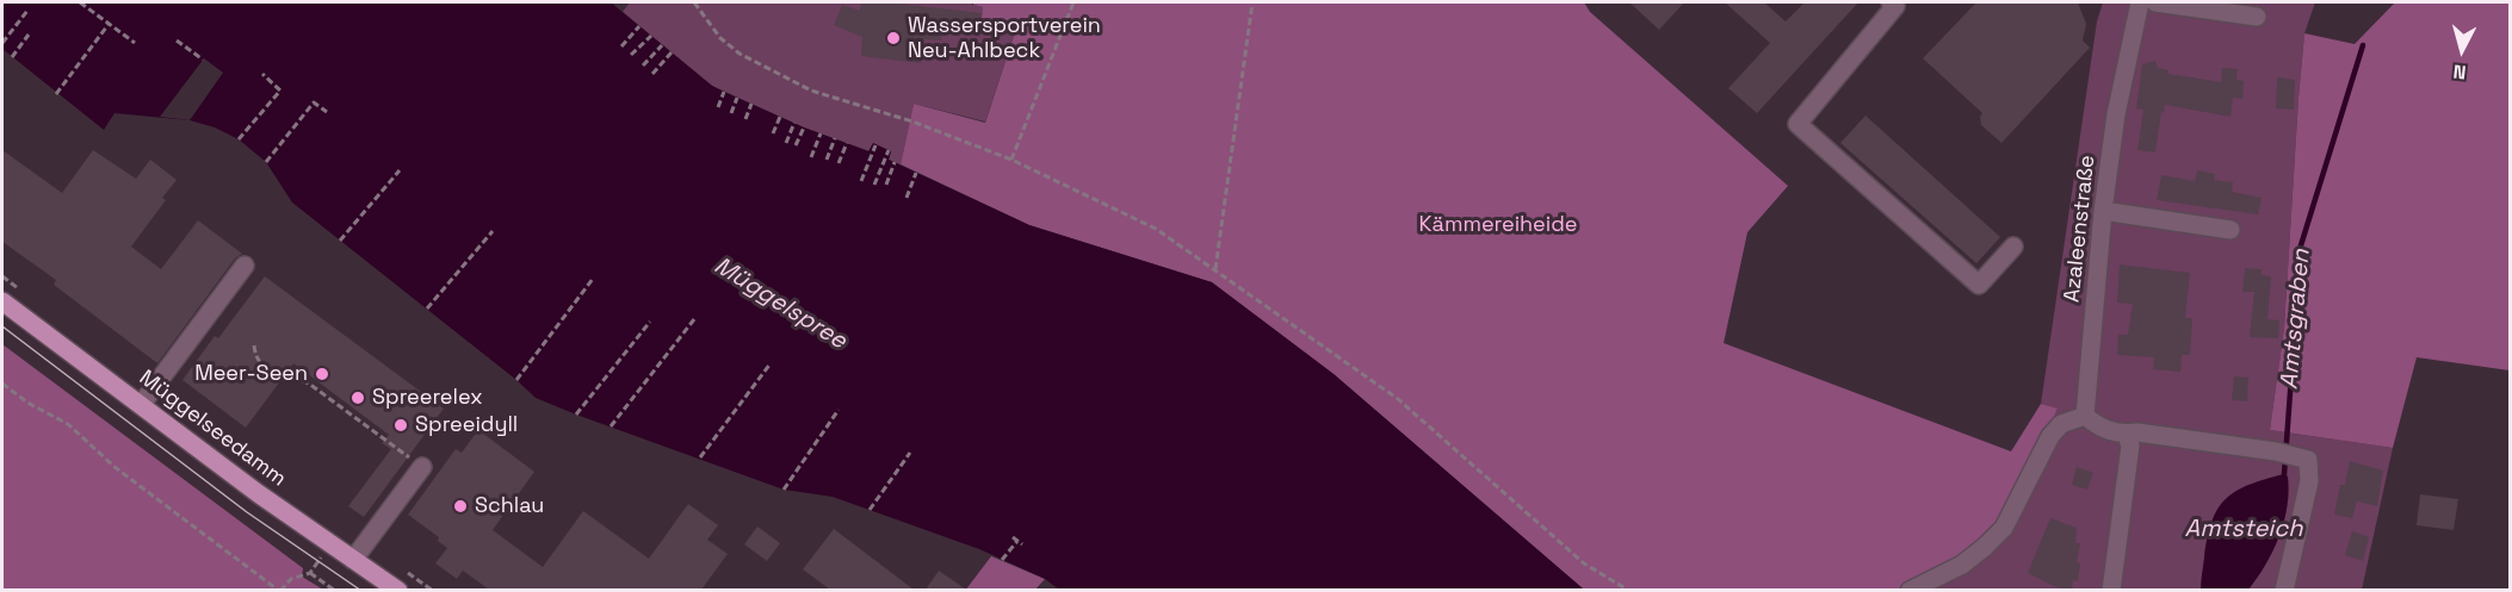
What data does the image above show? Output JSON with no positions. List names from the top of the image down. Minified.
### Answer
{"streets":{"main road":["Müggelseedamm"],"street":["Azaleenstraße"]},"water":["Müggelspree","Amtsgraben","Amtsteich"],"parks":["Kämmereiheide"],"places":["Wassersportverein Neu-Ahlbeck","Meer-Seen","Spreerelex","Spreeidyll","Schlau"],"north":"bottom"}
